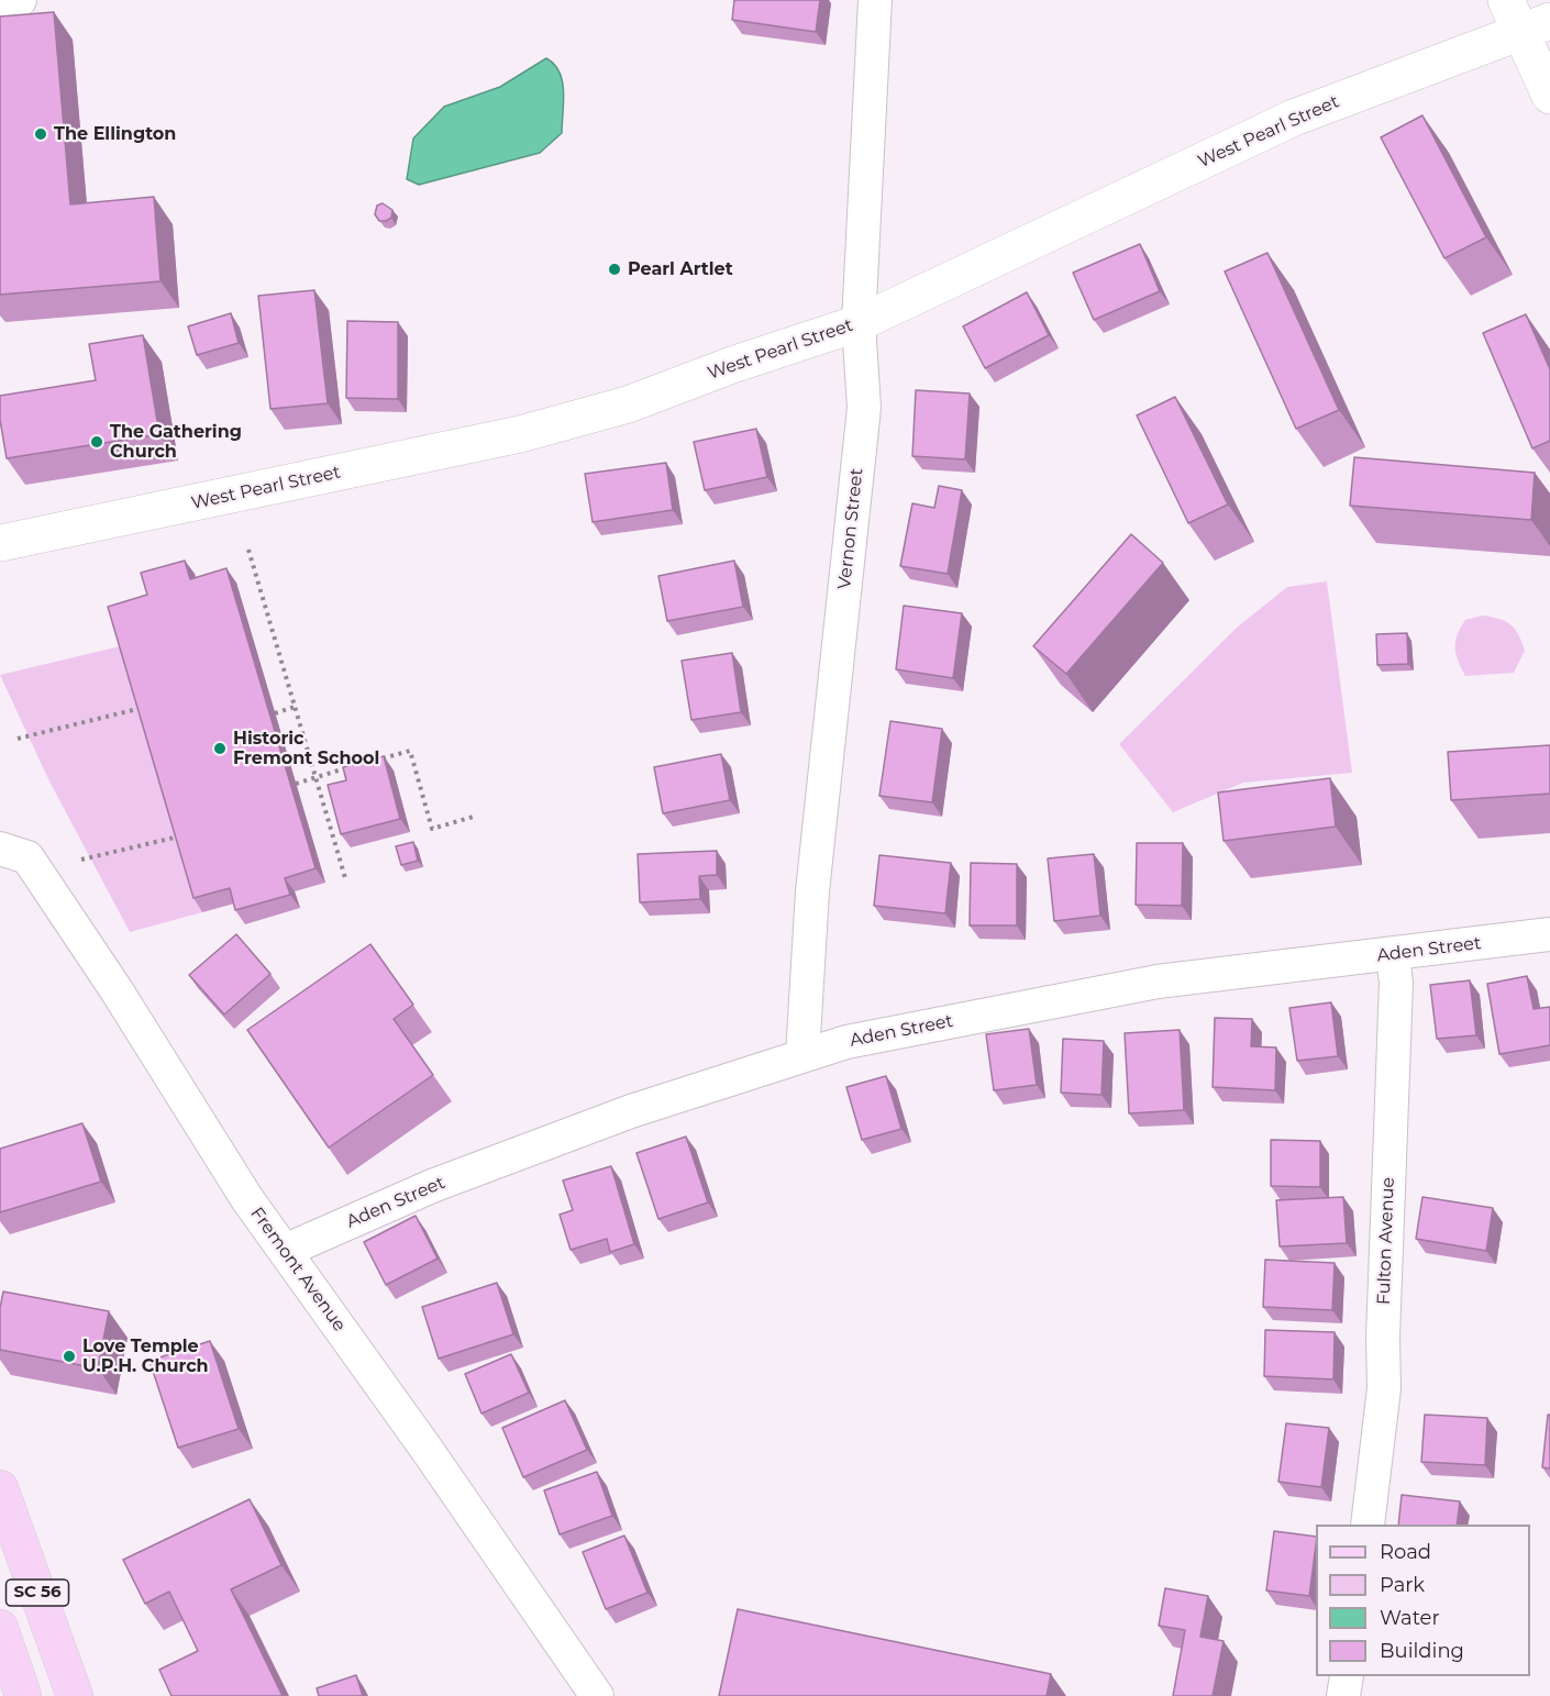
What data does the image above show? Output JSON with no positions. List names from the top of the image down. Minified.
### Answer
{"streets":{"main road":["SC 56"],"street":["West Pearl Street","Vernon Street","Aden Street","Fulton Avenue","Fremont Avenue"]},"crossings":[["West Pearl Street","Vernon Street"],["Vernon Street","Aden Street"],["Aden Street","Fulton Avenue"],["Aden Street","Fremont Avenue"]],"places":["The Ellington","Pearl Artlet","The Gathering Church","Historic Fremont School","Love Temple U.P.H. Church"],"legend":["Road","Park","Water","Building"]}
